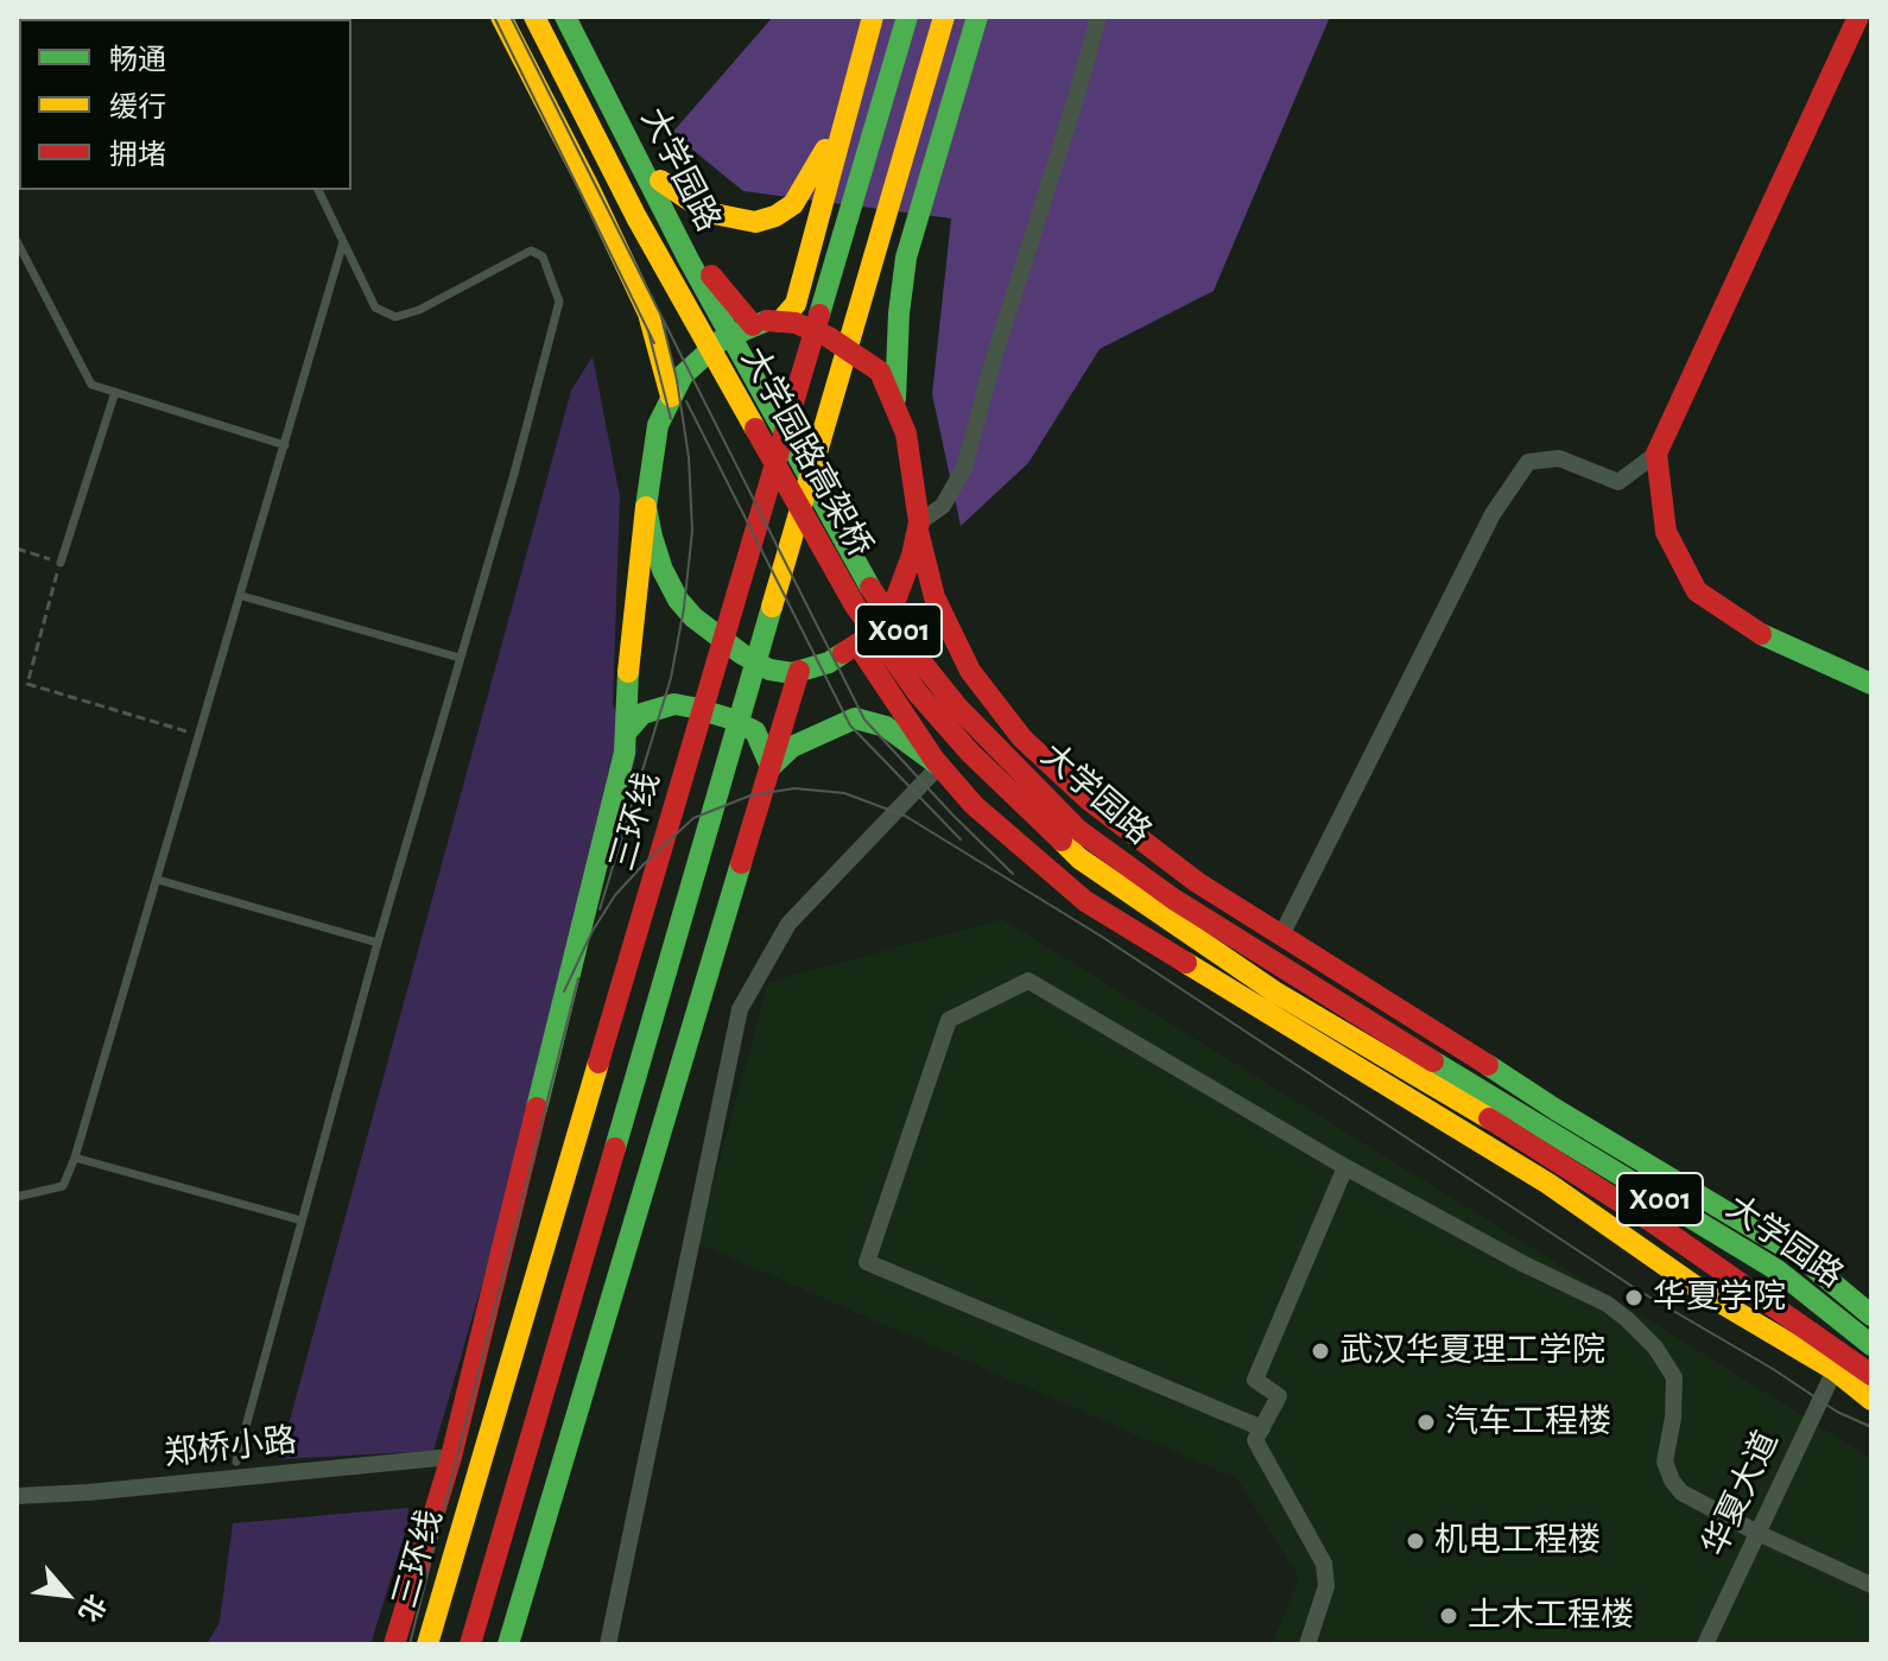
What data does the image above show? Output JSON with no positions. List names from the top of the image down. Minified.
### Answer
{"streets":{"main road":["大学园路","大学园路高架桥","X001","三环线"],"street":["郑桥小路","华夏大道"]},"crossings":[["大学园路","大学园路高架桥"],["大学园路","X001"],["X001","华夏大道"]],"places":["华夏学院","武汉华夏理工学院","汽车工程楼","机电工程楼","土木工程楼"],"legend":["畅通","缓行","拥堵"],"north":"bottom right"}
